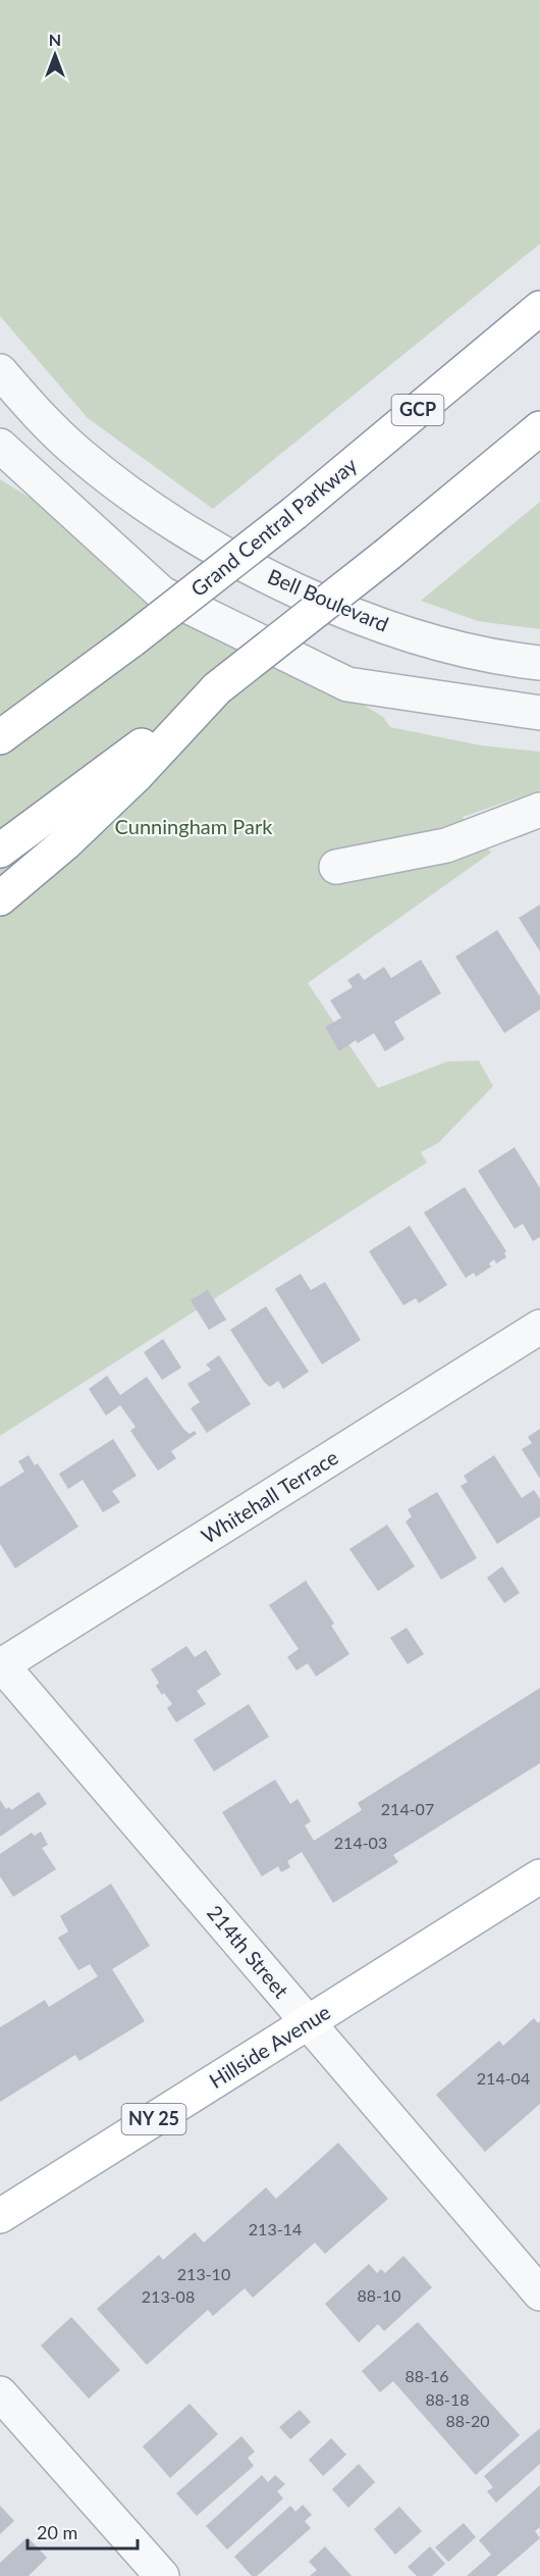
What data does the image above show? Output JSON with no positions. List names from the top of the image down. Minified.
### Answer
{"streets":{"main road":["GCP","Grand Central Parkway","Hillside Avenue","NY 25"],"street":["Bell Boulevard","Whitehall Terrace","214th Street"]},"crossings":[["Whitehall Terrace","214th Street"],["214th Street","Hillside Avenue"]],"parks":["Cunningham Park"],"house_numbers":["214-07","214-03","214-04","213-14","213-10","88-10","213-08","88-16","88-18","88-20"],"scale_bar":"20 m","north":"top"}
